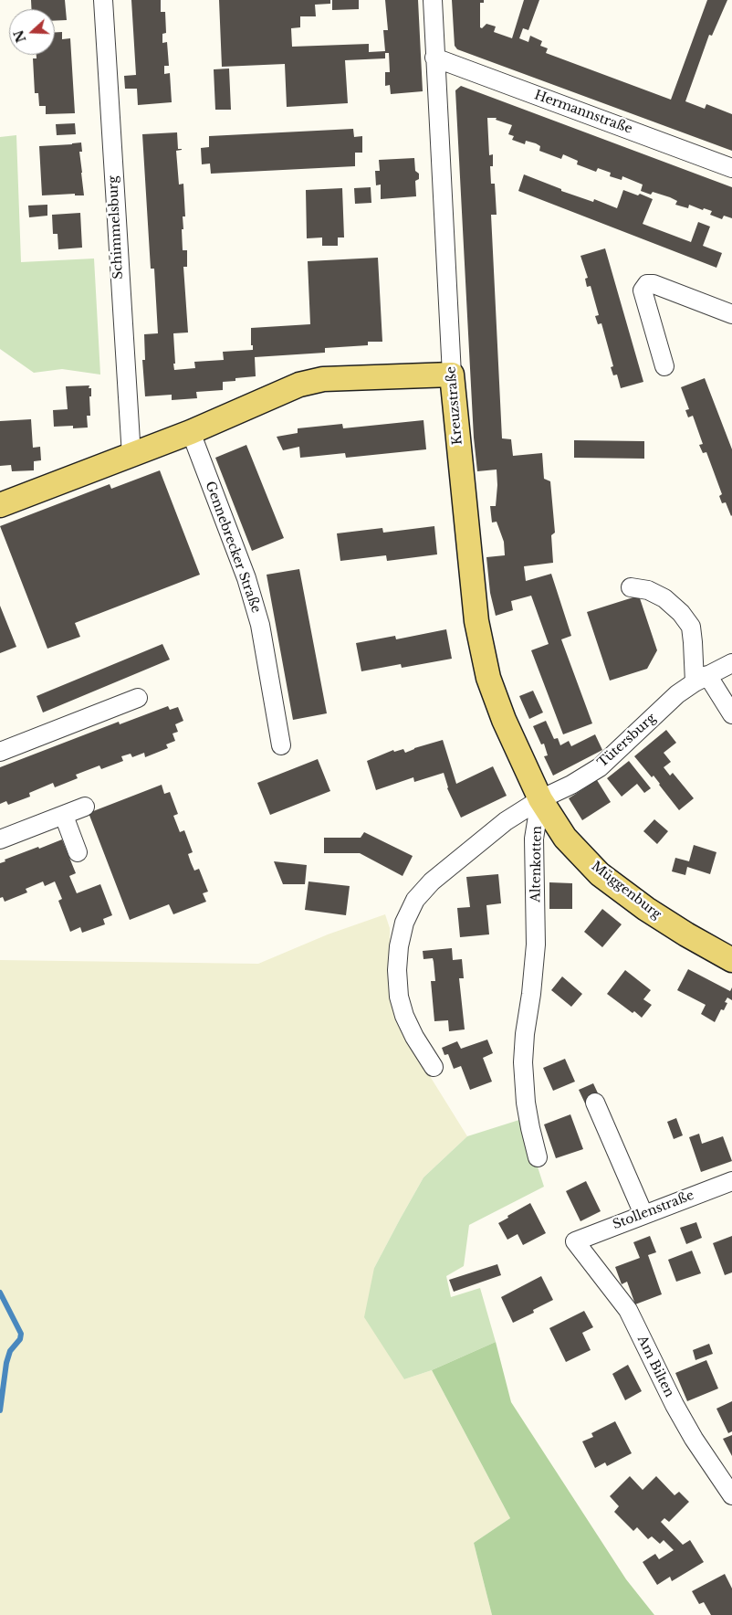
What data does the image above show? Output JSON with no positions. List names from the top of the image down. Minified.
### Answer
{"streets":{"main road":["Kreuzstraße","Müggenburg"],"street":["Hermannstraße","Schimmelsburg","Gennebrecker Straße","Tütersburg","Altenkotten","Stollenstraße","Am Bilten"]},"crossings":[["Hermannstraße","Kreuzstraße"],["Kreuzstraße","Tütersburg"],["Kreuzstraße","Altenkotten"],["Kreuzstraße","Müggenburg"],["Tütersburg","Altenkotten"],["Tütersburg","Müggenburg"],["Altenkotten","Müggenburg"],["Stollenstraße","Am Bilten"]],"north":"left"}
